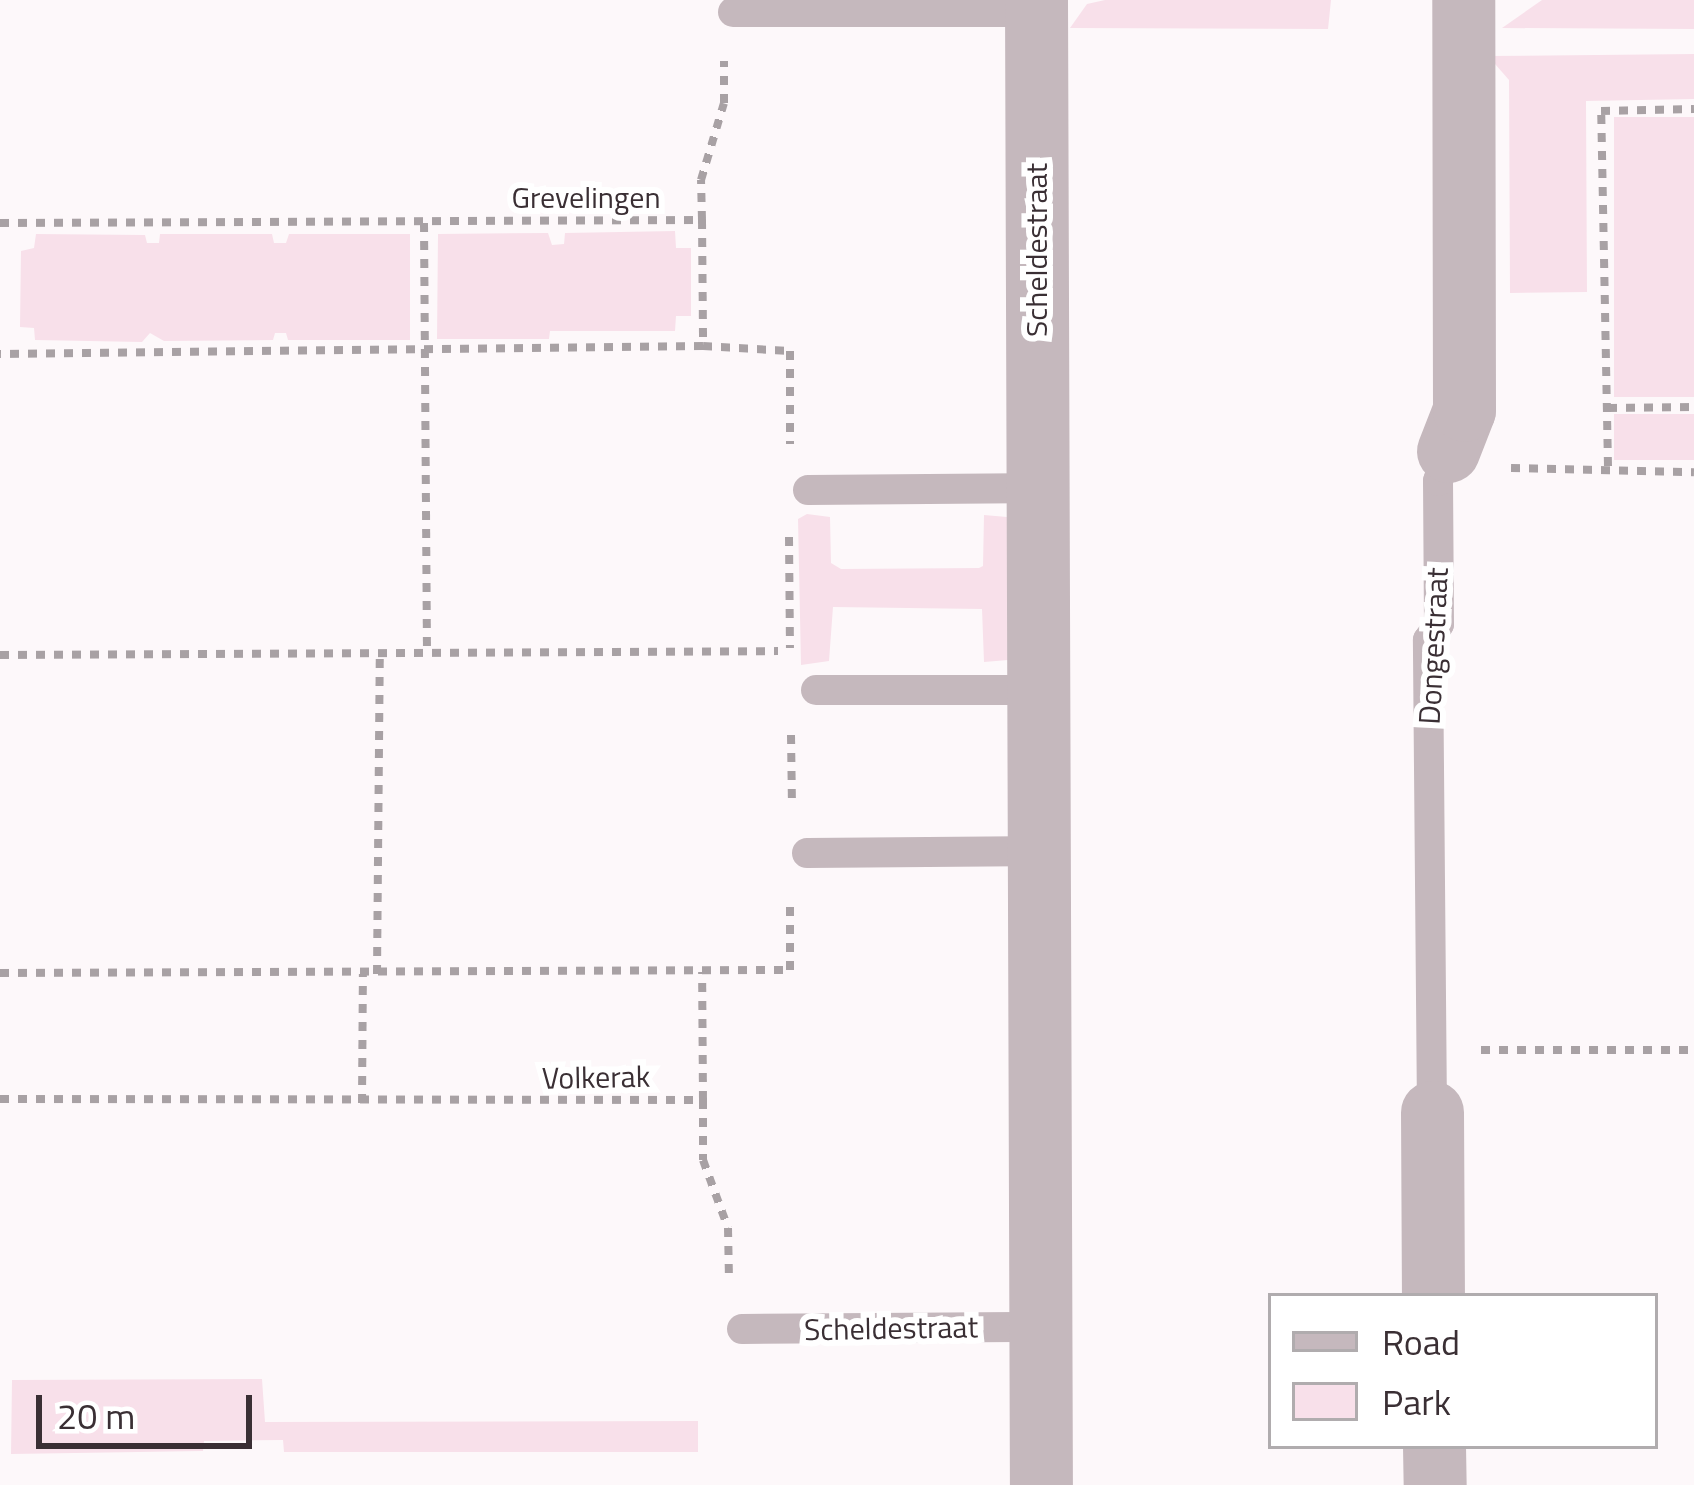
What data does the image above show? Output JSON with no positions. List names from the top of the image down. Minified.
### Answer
{"streets":{"street":["Scheldestraat","Dongestraat"],"path":["Grevelingen","Volkerak"]},"legend":["Road","Park"],"scale_bar":"20 m"}
